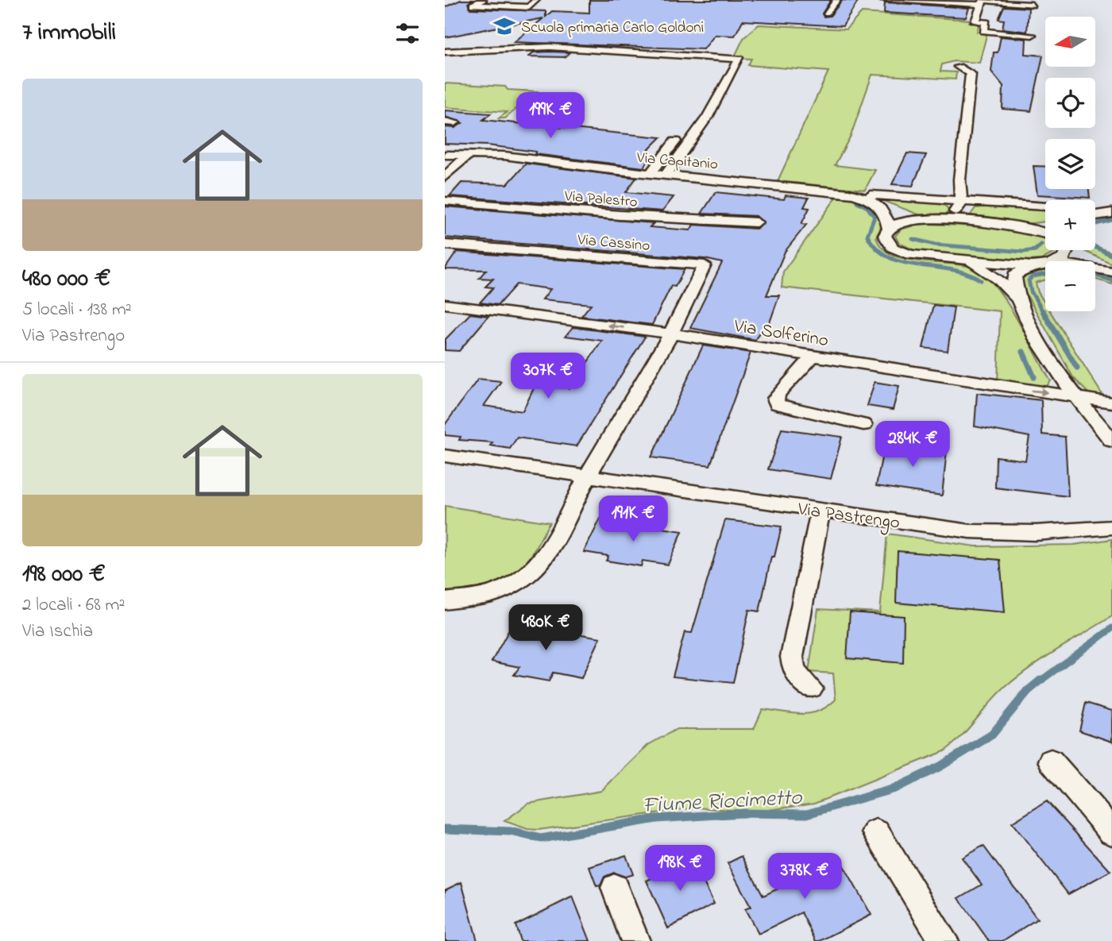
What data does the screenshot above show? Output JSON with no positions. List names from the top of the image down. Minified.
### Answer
{"streets":{"street":["Via Capitanio","Via Palestro","Via Cassino","Via Solferino","Via Pastrengo"]},"crossings":[["Via Cassino","Via Solferino"]],"water":["Fiume Riocimetto"],"places":{"school or university":["Scuola primaria Carlo Goldoni"]},"north":"left","page":{"heading":"7 immobili","map_buttons":["+","−"],"list":[{"name":"480 000 €","note":"5 locali · 138 m² · Via Pastrengo"},{"name":"198 000 €","note":"2 locali · 68 m² · Via Ischia"}],"price":["199K €","307K €","284K €","191K €","480K €","198K €","378K €"]}}
